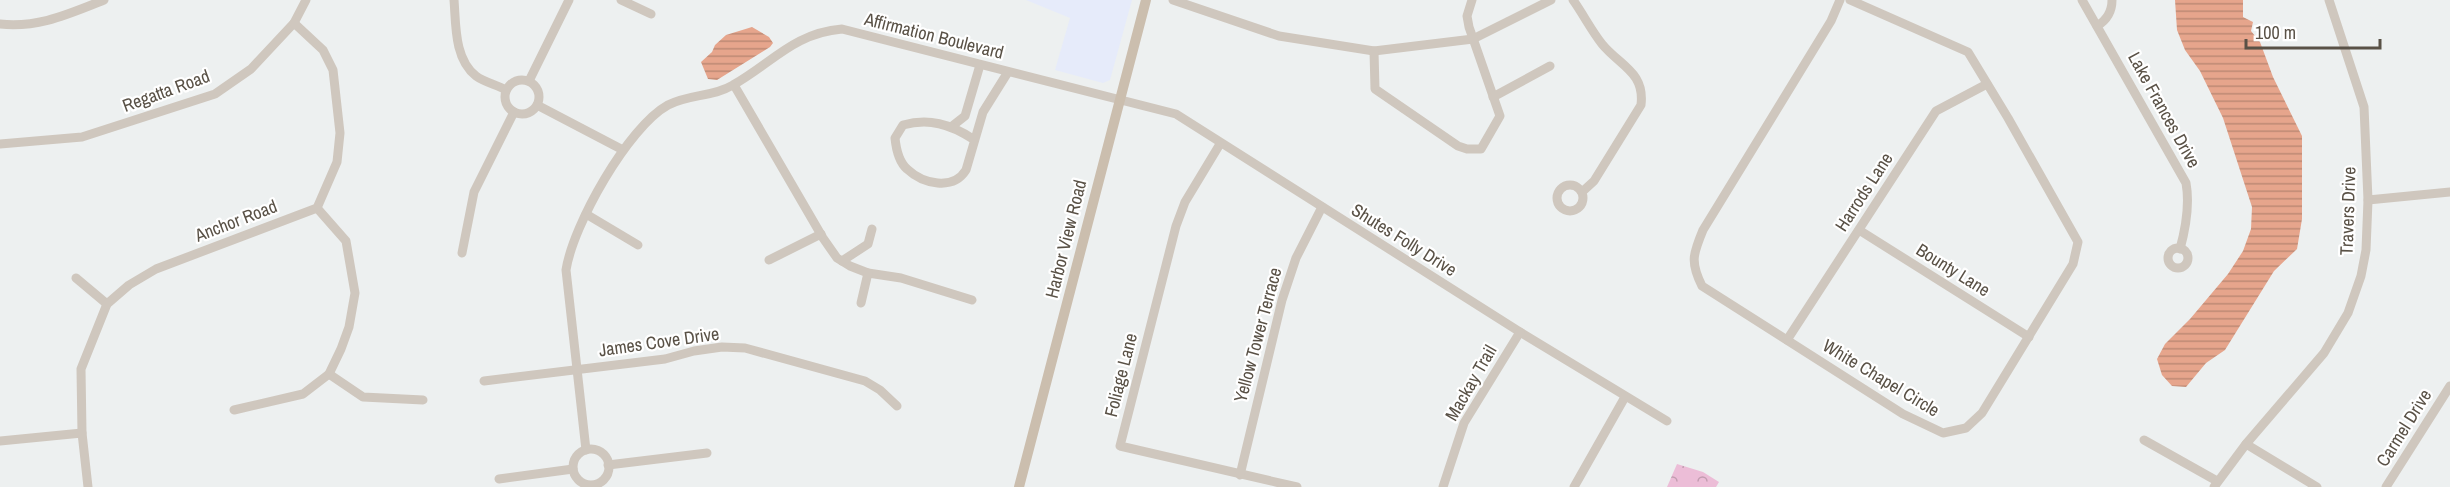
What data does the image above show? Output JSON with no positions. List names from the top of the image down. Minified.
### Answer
{"streets":{"main road":["Harbor View Road"],"street":["Affirmation Boulevard","Regatta Road","Lake Frances Drive","Harrods Lane","Travers Drive","Anchor Road","Shutes Folly Drive","Bounty Lane","Yellow Tower Terrace","James Cove Drive","Foliage Lane","White Chapel Circle","Mackay Trail","Carmel Drive"]},"crossings":[["Affirmation Boulevard","Harbor View Road"],["Affirmation Boulevard","Shutes Folly Drive"],["Affirmation Boulevard","James Cove Drive"],["Harrods Lane","Bounty Lane"],["Harrods Lane","White Chapel Circle"],["Harbor View Road","Shutes Folly Drive"],["Shutes Folly Drive","Yellow Tower Terrace"],["Shutes Folly Drive","Foliage Lane"],["Shutes Folly Drive","Mackay Trail"],["Bounty Lane","White Chapel Circle"],["Yellow Tower Terrace","Foliage Lane"]],"scale_bar":"100 m"}
